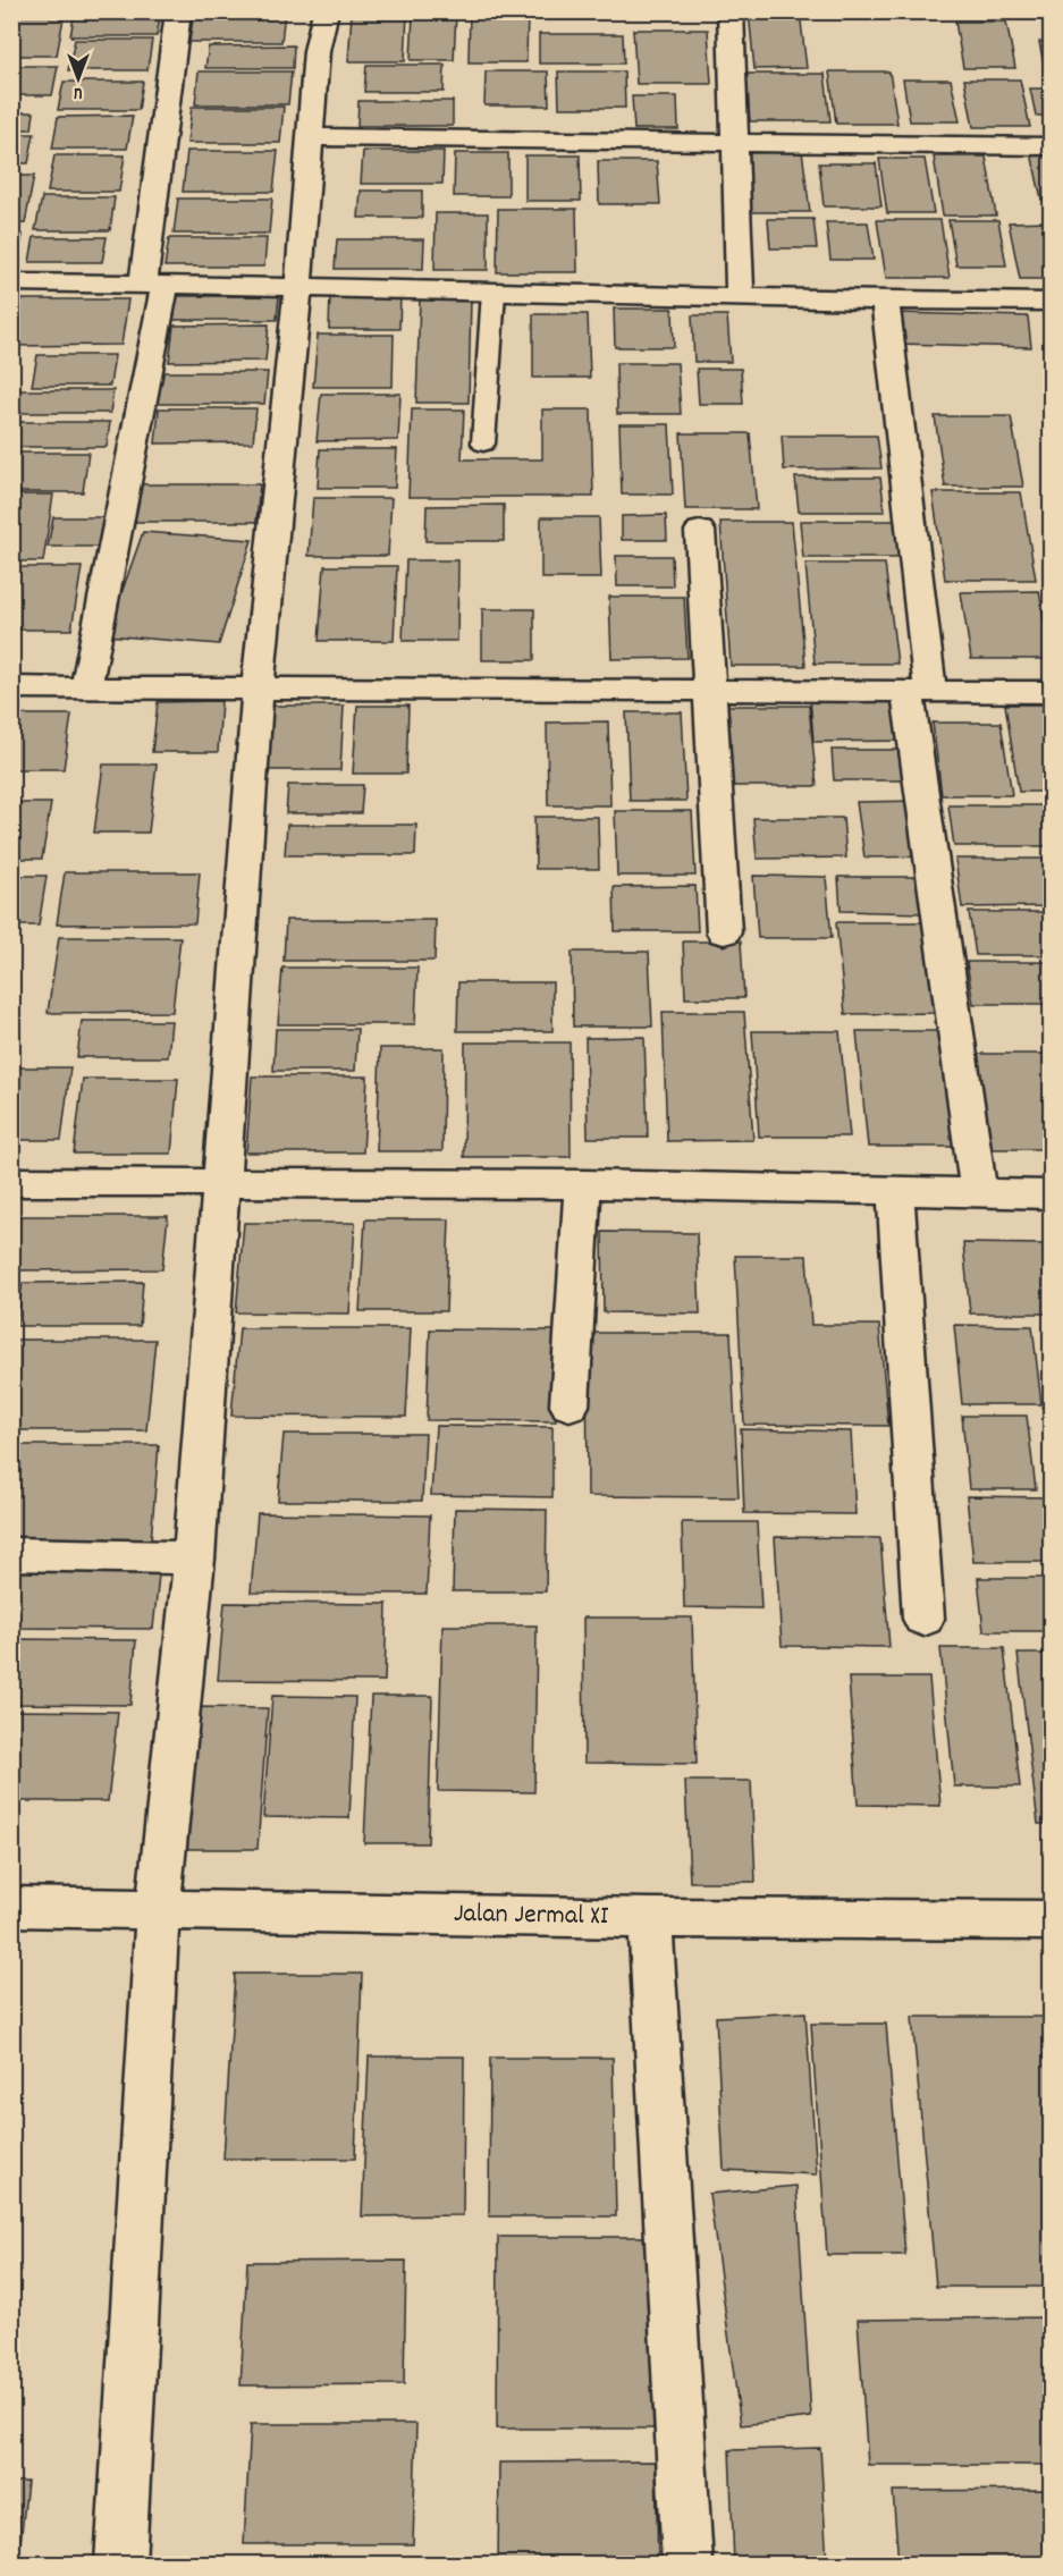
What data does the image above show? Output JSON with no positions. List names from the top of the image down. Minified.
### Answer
{"streets":{"street":["Jalan Jermal XI"]},"north":"bottom"}
